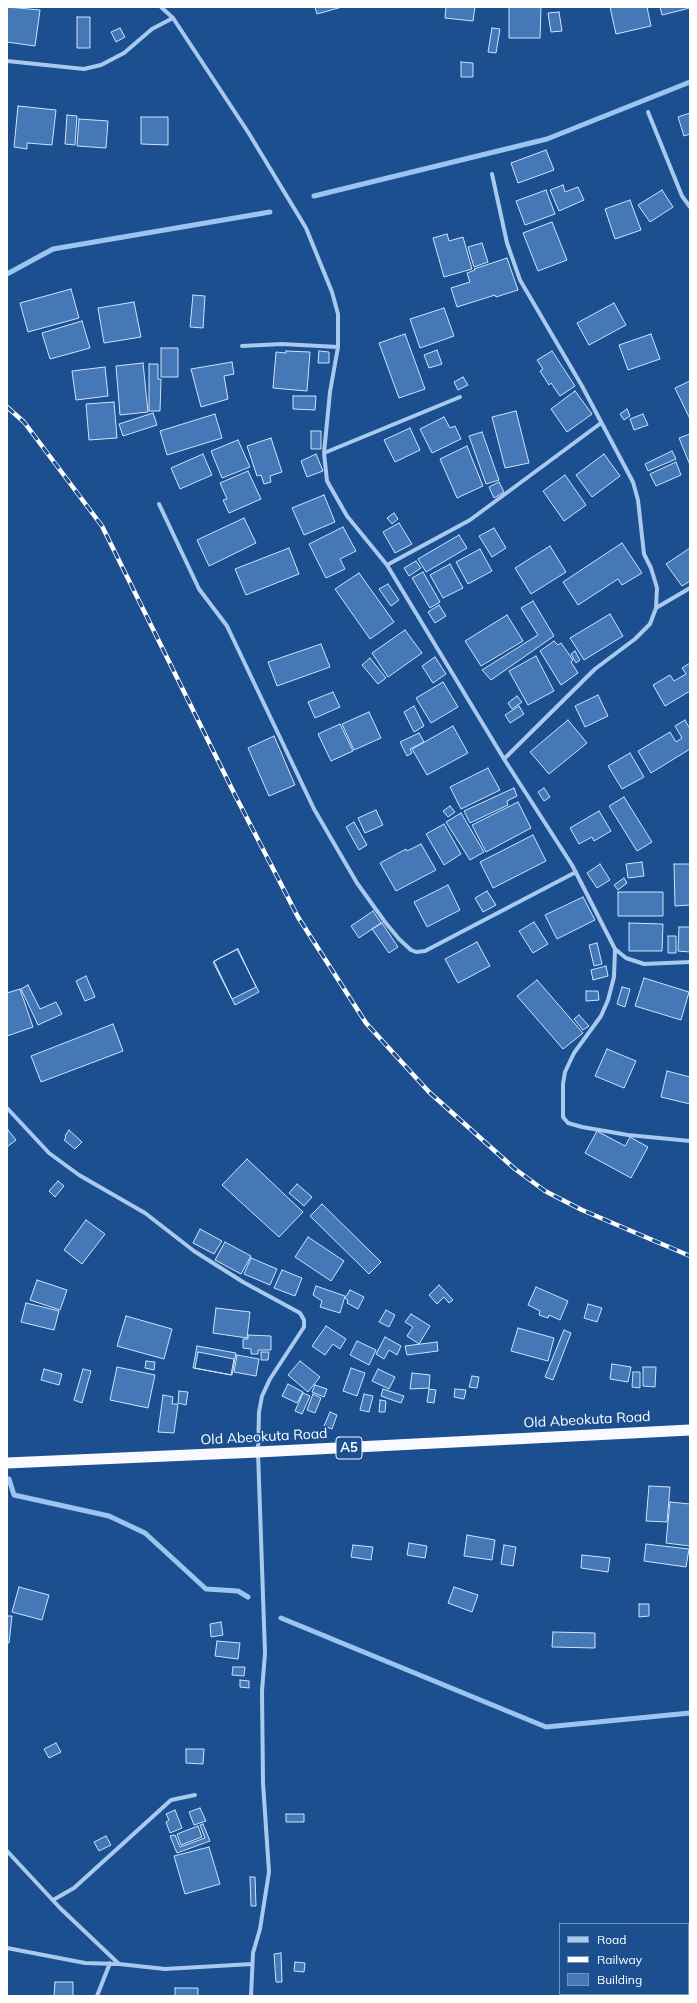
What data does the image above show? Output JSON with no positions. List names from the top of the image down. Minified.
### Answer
{"streets":{"highway":["Old Abeokuta Road","A5"]},"legend":["Road","Railway","Building"]}
